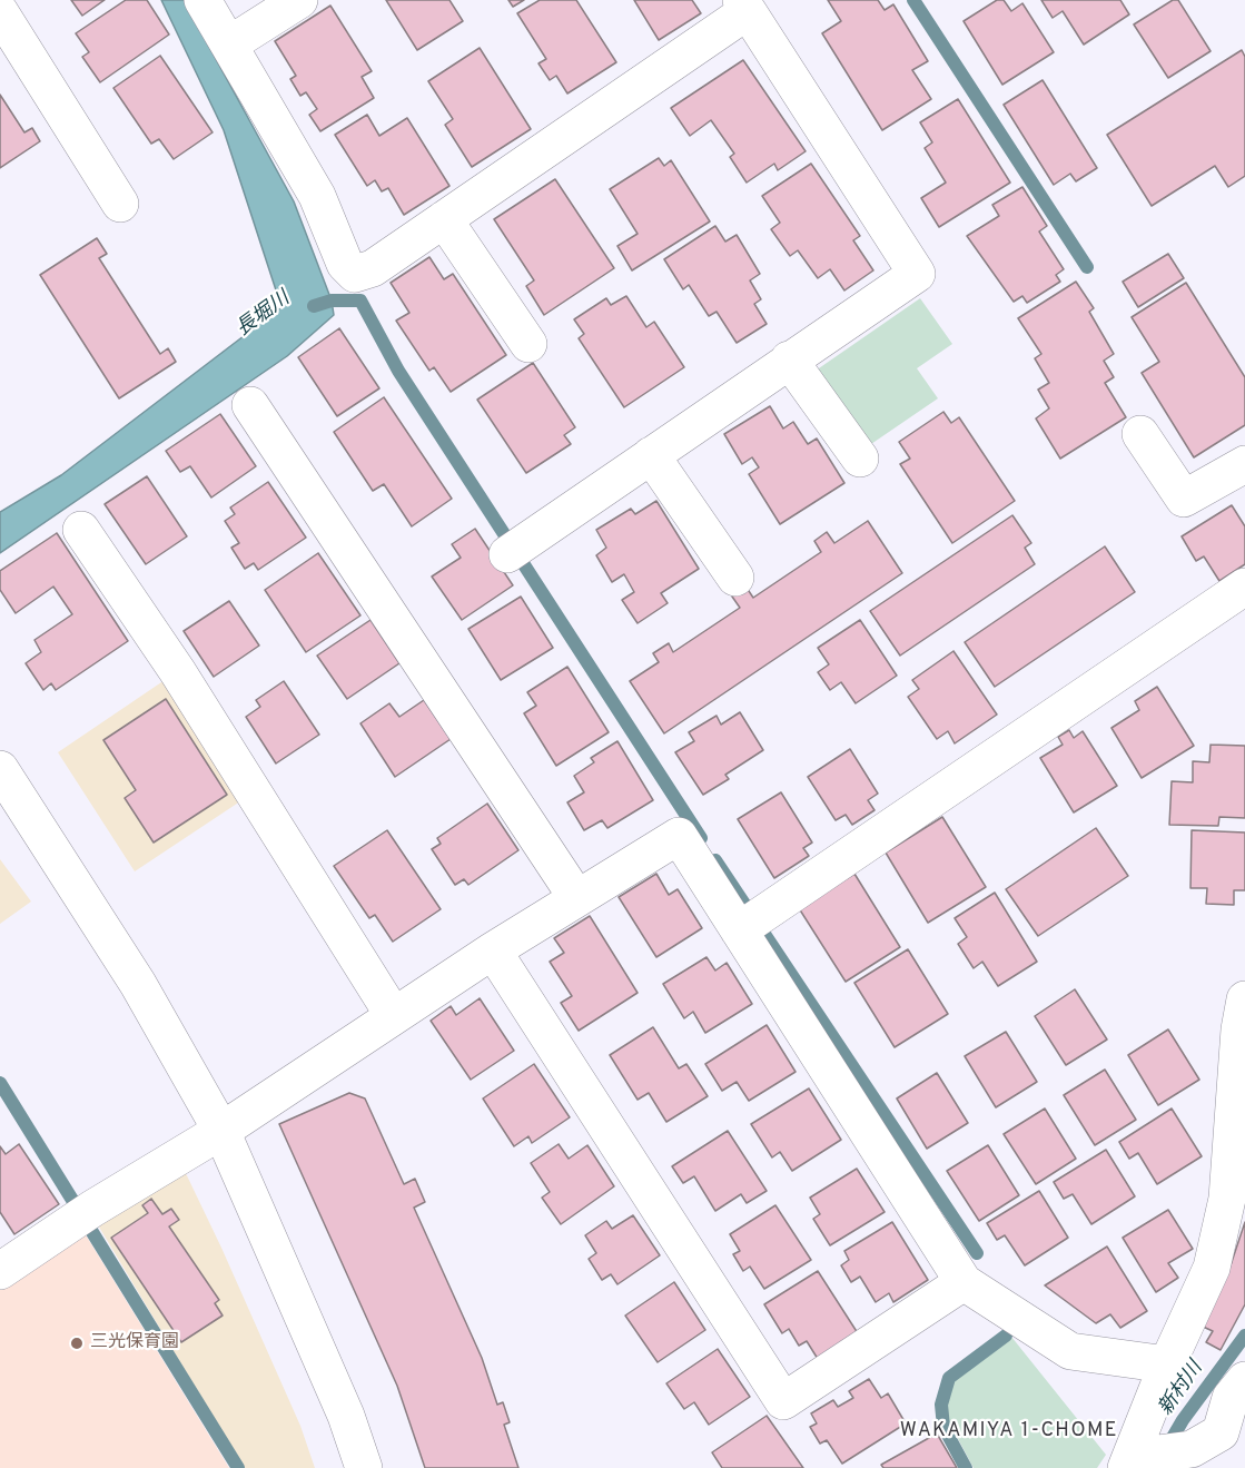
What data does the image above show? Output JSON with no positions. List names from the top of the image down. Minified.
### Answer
{"districts":["WAKAMIYA 1-CHOME"],"water":["長堀川","新村川"],"places":["三光保育園"]}
